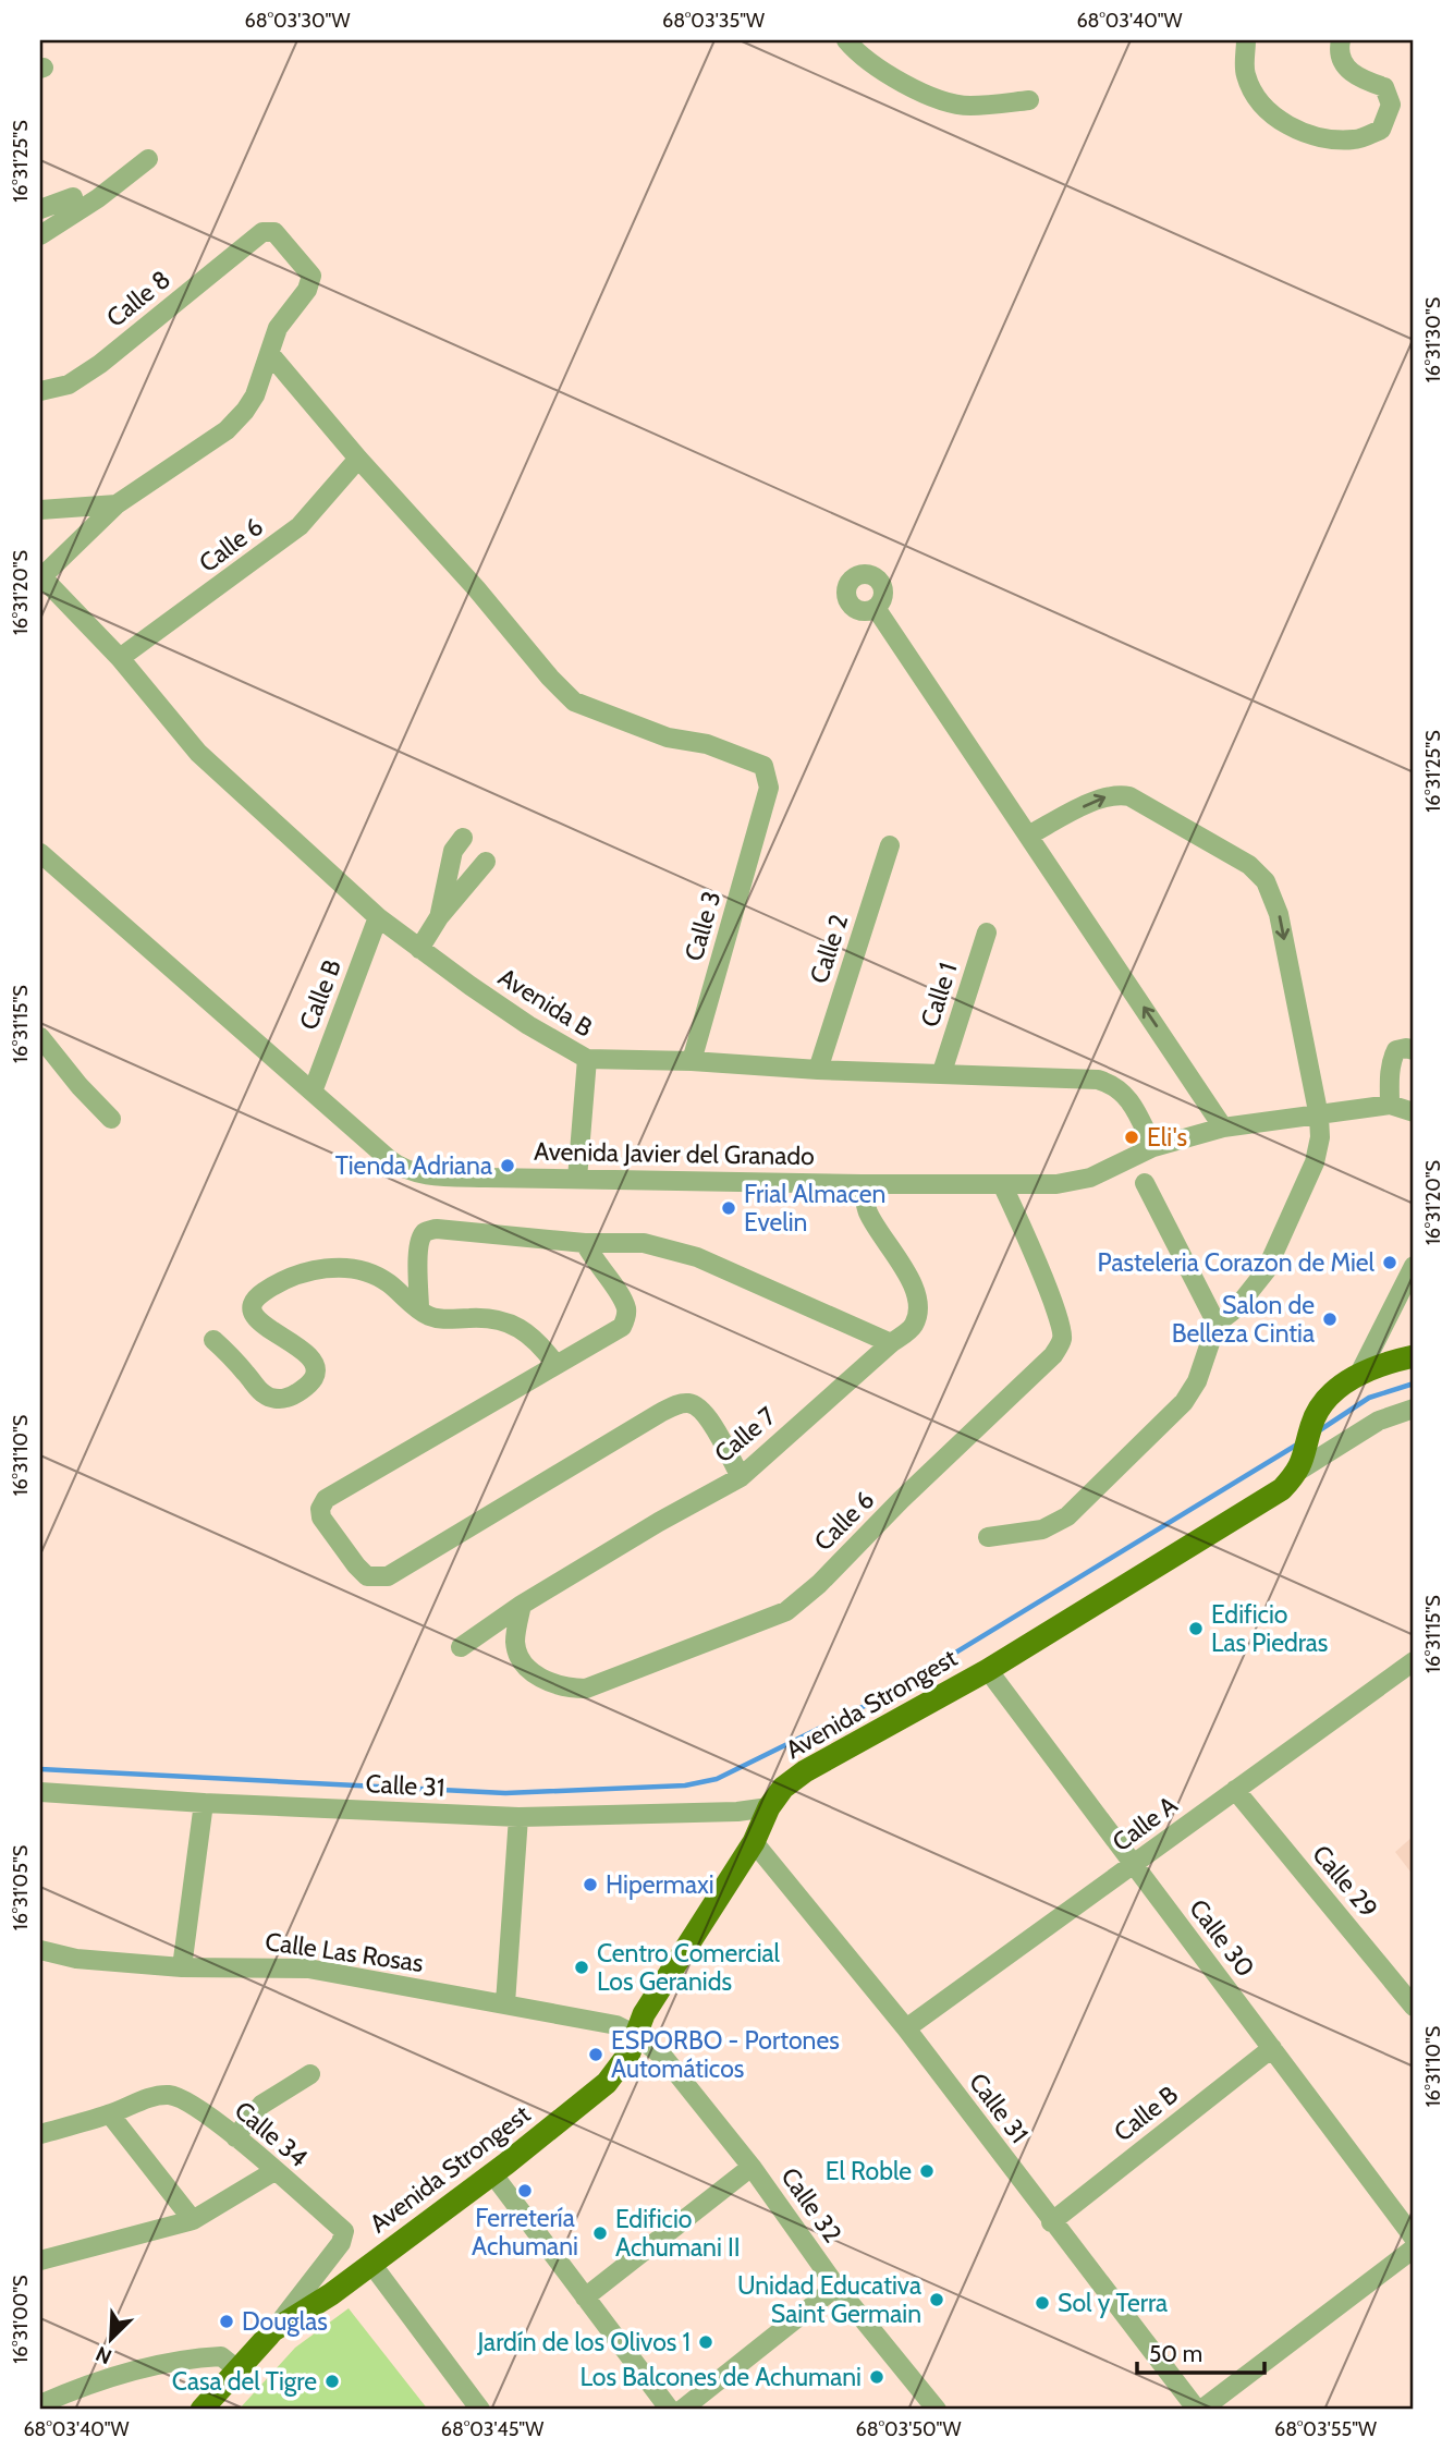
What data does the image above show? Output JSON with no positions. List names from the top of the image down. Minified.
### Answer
{"streets":{"main road":["Avenida Strongest"],"street":["Calle 8","Calle 6","Calle 3","Calle 2","Calle B","Calle 1","Avenida B","Avenida Javier del Granado","Calle 7","Calle 31","Calle A","Calle 29","Calle 30","Calle Las Rosas","Calle 34","Calle 32"]},"crossings":[["Calle 8","Calle 3"],["Calle 6","Calle 3"],["Calle 6","Avenida B"],["Calle 6","Avenida Javier del Granado"],["Calle 6","Calle 7"],["Calle 3","Avenida B"],["Calle 2","Avenida B"],["Calle B","Avenida B"],["Calle B","Avenida Javier del Granado"],["Calle B","Calle 31"],["Calle B","Calle 30"],["Calle 1","Avenida B"],["Avenida B","Avenida Javier del Granado"],["Avenida Javier del Granado","Calle 7"],["Avenida Strongest","Calle 31"],["Avenida Strongest","Calle 30"],["Avenida Strongest","Calle Las Rosas"],["Avenida Strongest","Calle 34"],["Avenida Strongest","Calle 32"],["Calle 31","Calle A"],["Calle A","Calle 29"],["Calle A","Calle 30"],["Calle Las Rosas","Calle 32"]],"places":["Eli's","Tienda Adriana","Frial Almacen Evelin","Pasteleria Corazon de Miel","Salon de Belleza Cintia","Edificio Las Piedras","Hipermaxi","Centro Comercial Los Geranids","ESPORBO - Portones Automáticos","El Roble","Ferretería Achumani","Edificio Achumani II","Unidad Educativa Saint Germain","Sol y Terra","Douglas","Jardín de los Olivos 1","Los Balcones de Achumani","Casa del Tigre"],"scale_bar":"50 m","north":"bottom left","coordinates":["68°03'30\"W","68°03'35\"W","68°03'40\"W","16°31'25\"S","16°31'30\"S","16°31'20\"S","16°31'15\"S","16°31'10\"S","16°31'05\"S","16°31'00\"S","68°03'45\"W","68°03'50\"W","68°03'55\"W"]}
